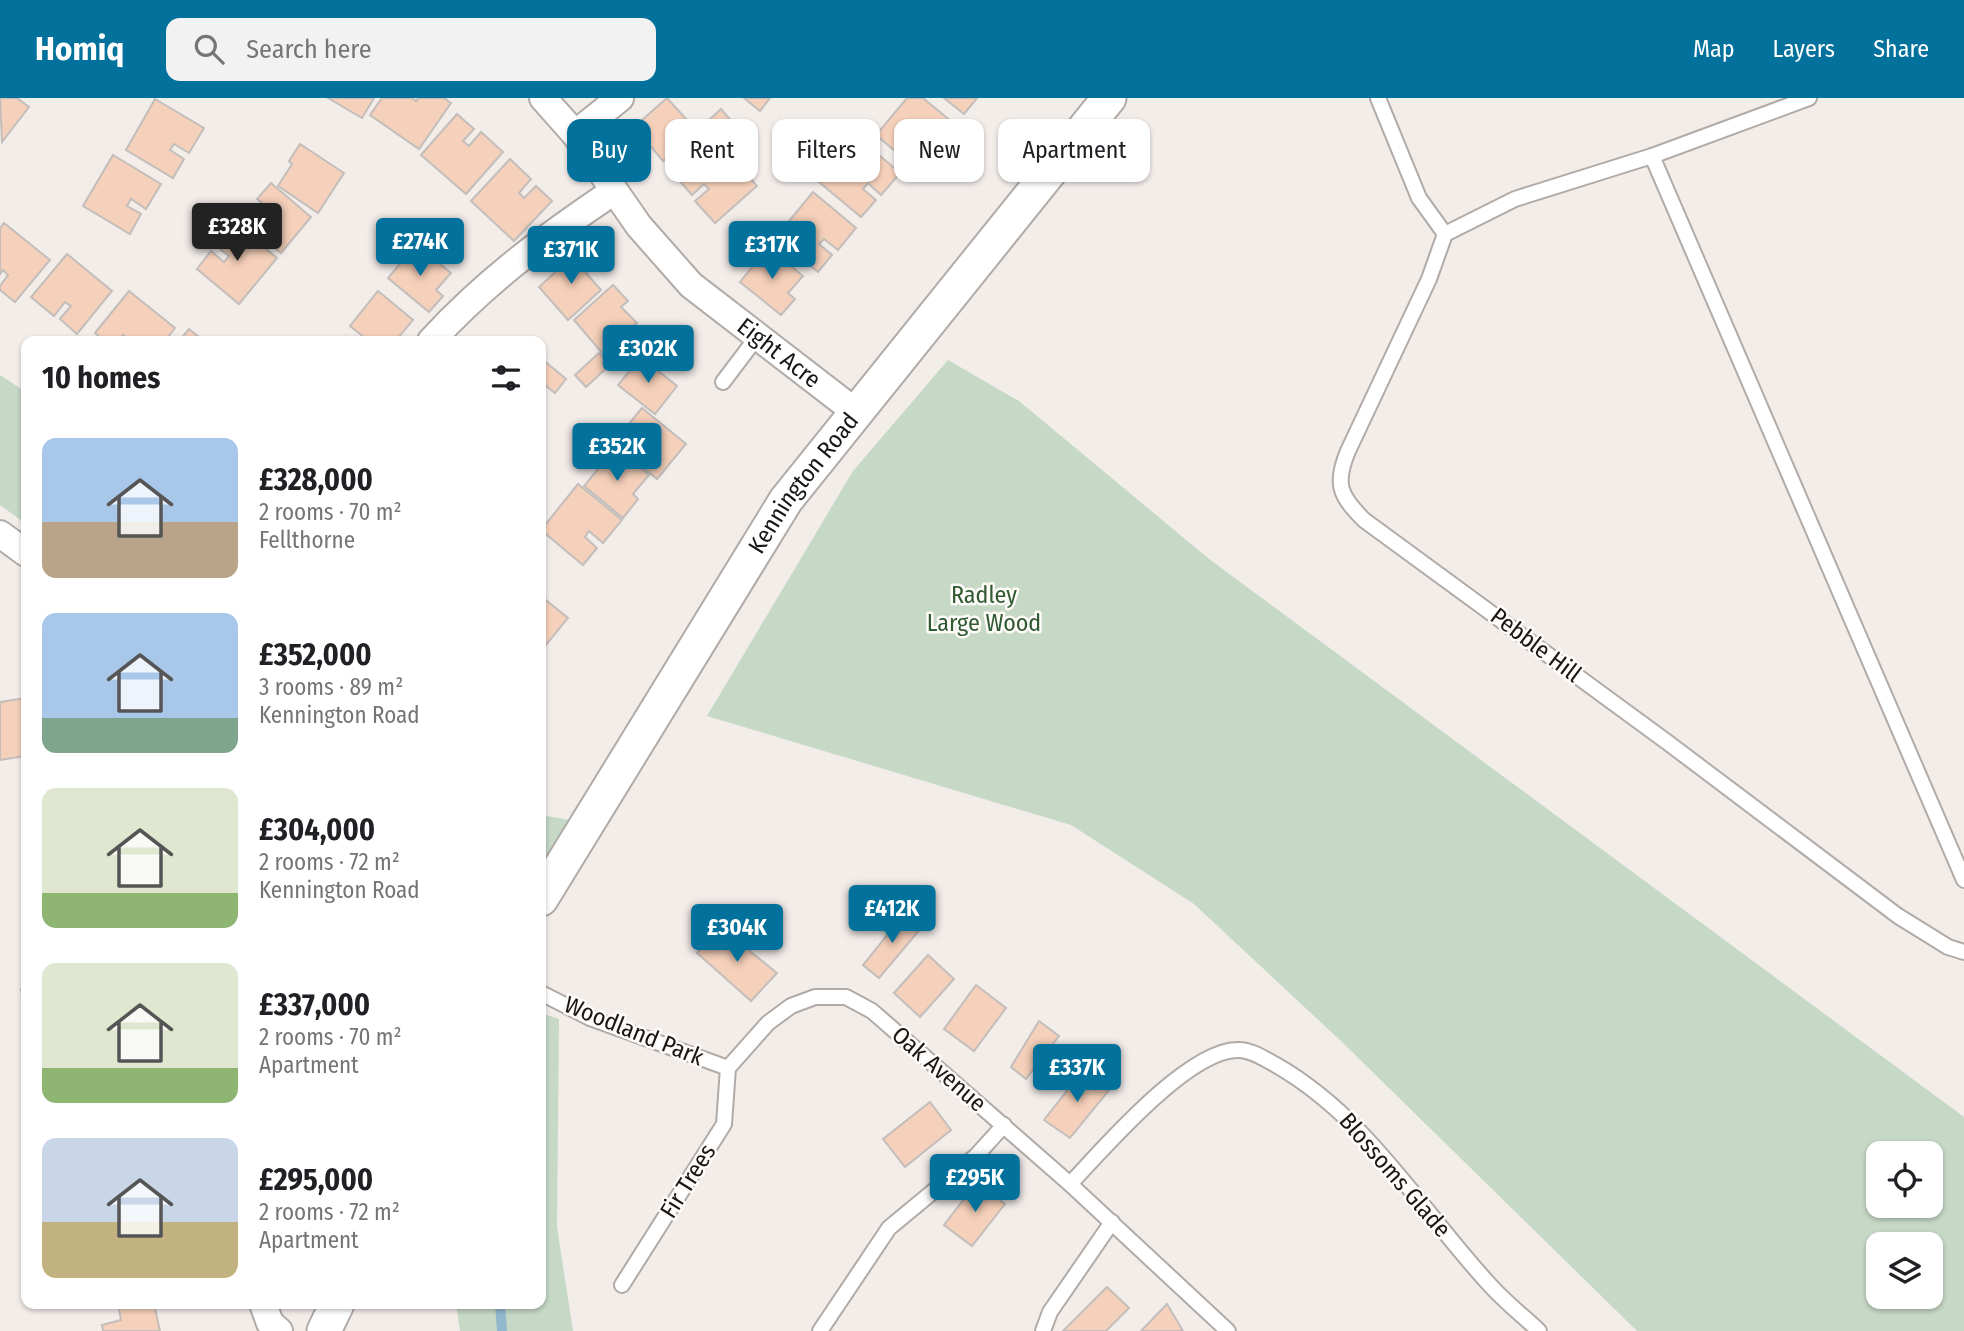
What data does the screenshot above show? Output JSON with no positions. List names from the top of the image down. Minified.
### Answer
{"streets":{"street":["Eight Acre","Kennington Road"],"lane":["Pebble Hill","Woodland Park","Oak Avenue","Blossoms Glade","Fir Trees"]},"crossings":[["Eight Acre","Kennington Road"],["Woodland Park","Oak Avenue"],["Woodland Park","Fir Trees"],["Oak Avenue","Blossoms Glade"],["Oak Avenue","Fir Trees"]],"parks":["Radley Large Wood"],"page":{"header":"Homiq","search":"Search here","nav":["Map","Layers","Share"],"chip":["Buy","Rent","Filters","New","Apartment"],"price":["£328K","£274K","£317K","£371K","£302K","£352K","£412K","£304K","£337K","£295K"],"heading":"10 homes","list":[{"name":"£328,000","note":"2 rooms · 70 m² · Fellthorne"},{"name":"£352,000","note":"3 rooms · 89 m² · Kennington Road"},{"name":"£304,000","note":"2 rooms · 72 m² · Kennington Road"},{"name":"£337,000","note":"2 rooms · 70 m² · Apartment"},{"name":"£295,000","note":"2 rooms · 72 m² · Apartment"}]}}
